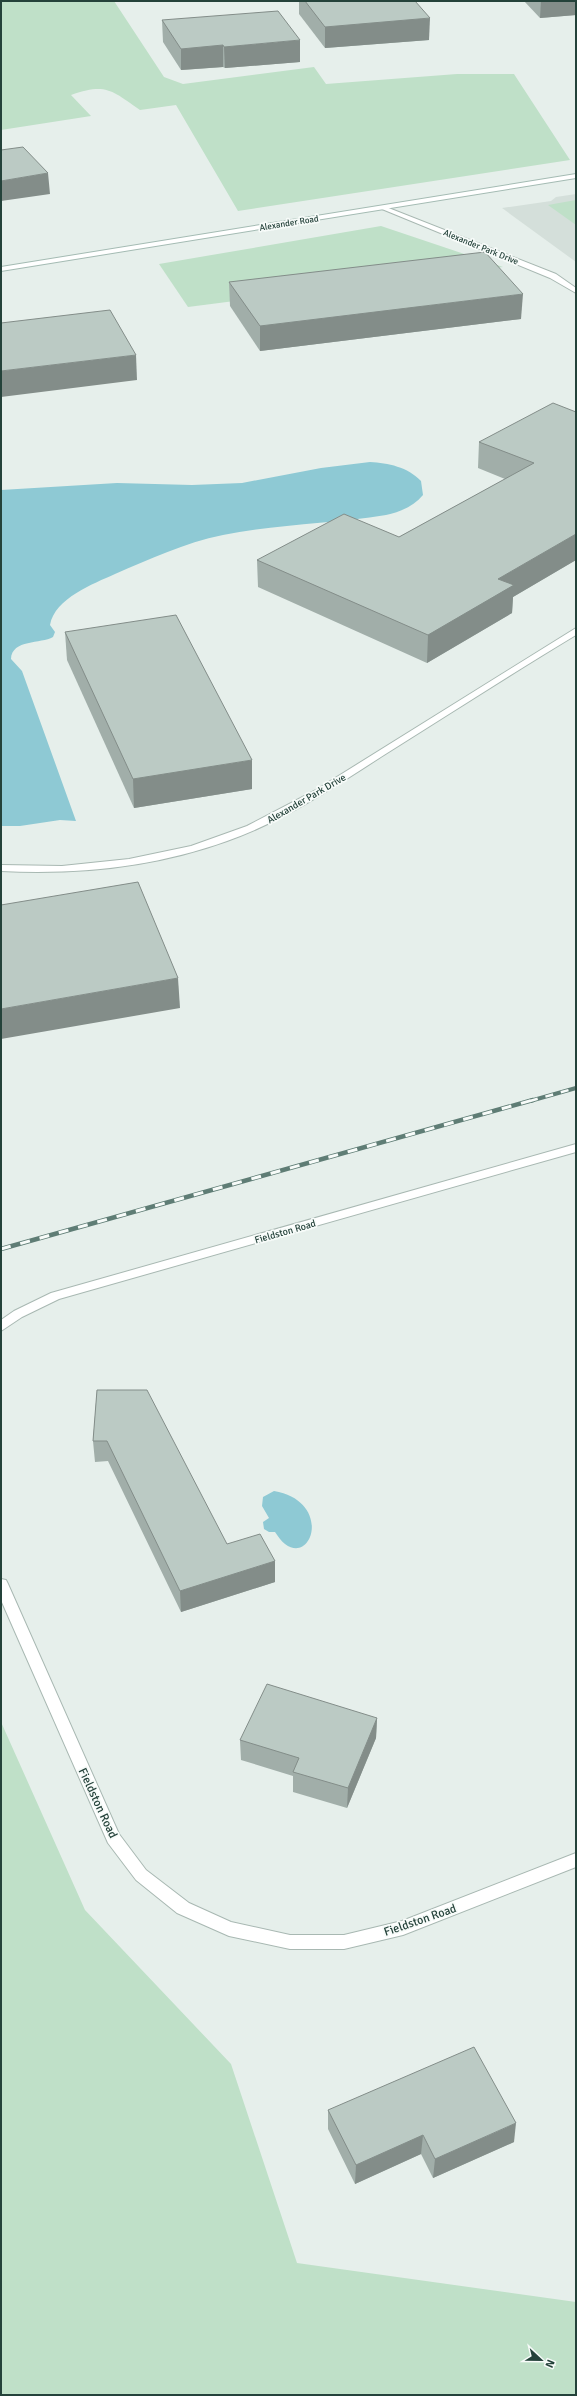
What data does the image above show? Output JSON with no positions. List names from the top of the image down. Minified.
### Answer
{"streets":{"street":["Alexander Road","Alexander Park Drive","Fieldston Road"]},"crossings":[["Alexander Road","Alexander Park Drive"]],"north":"right"}
